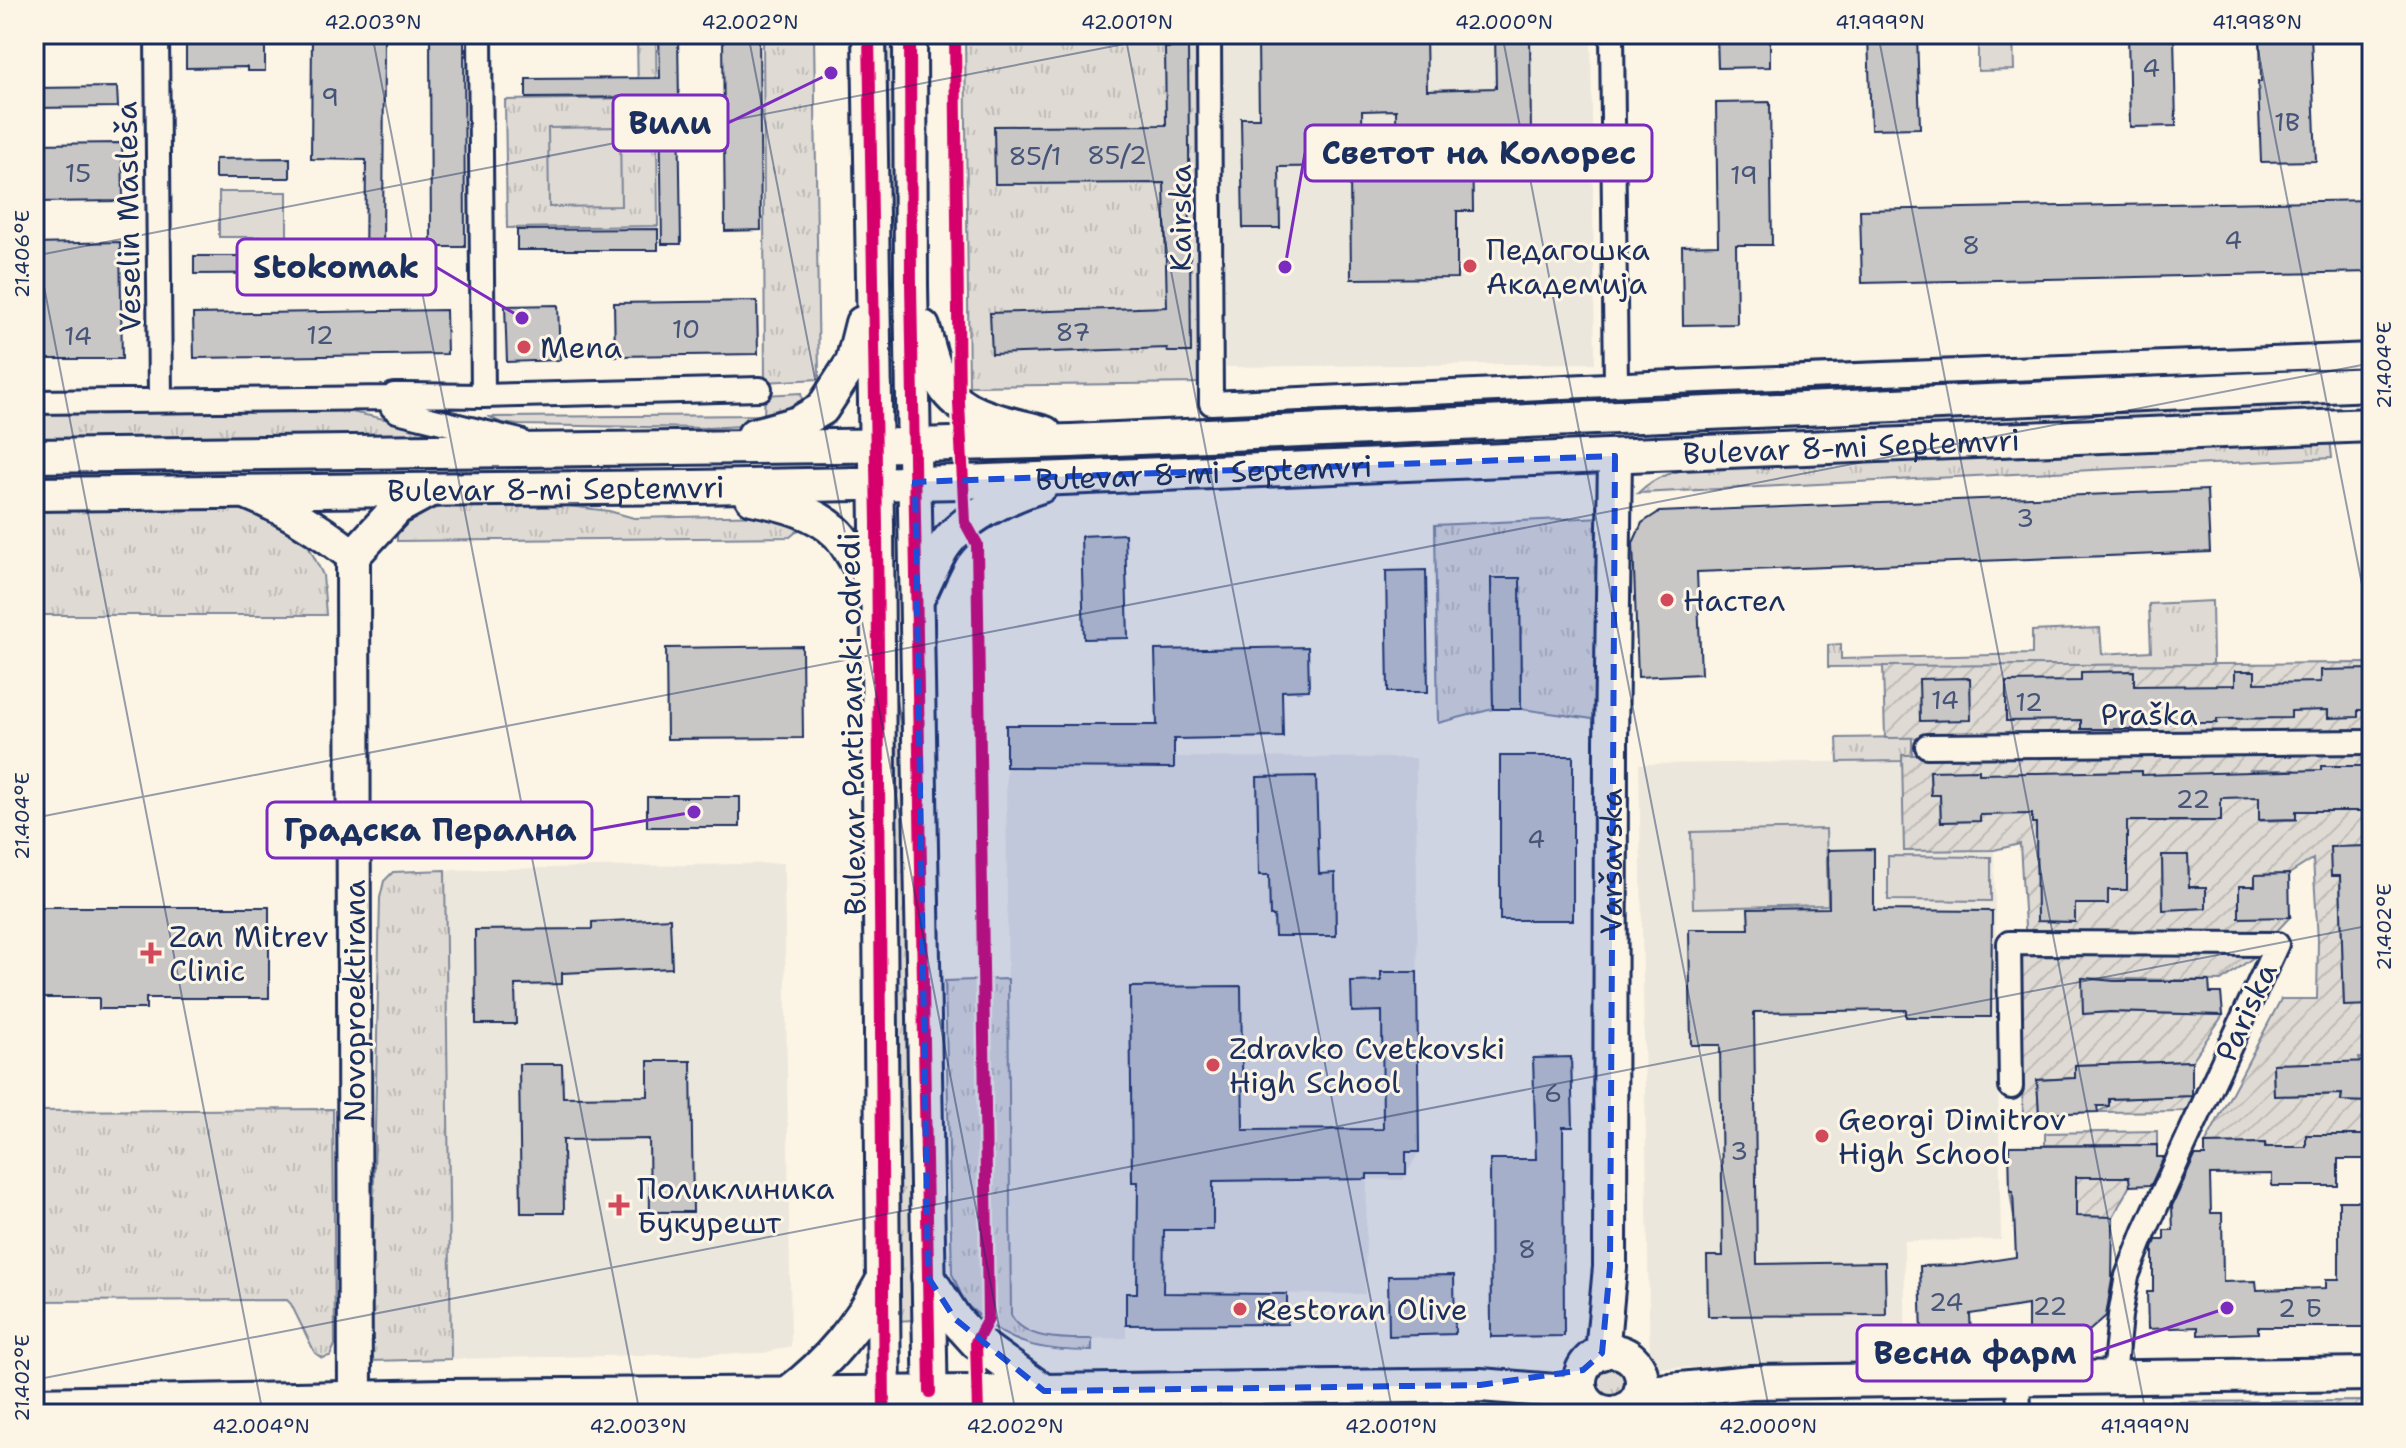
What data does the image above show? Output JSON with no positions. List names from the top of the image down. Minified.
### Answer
{"streets":{"street":["Veselin Masleša","Kairska","Bulevar 8-mi Septemvri","Praška","Bulevar Partizanski odredi","Varšavska","Novoproektirana","Pariska"]},"crossings":[["Bulevar 8-mi Septemvri","Bulevar Partizanski odredi"],["Bulevar 8-mi Septemvri","Varšavska"]],"places":{"other":["Вили","Педагошка Академија","Светот на Колорес","Stokomak","Mena","Настел","Градска Перална","Zdravko Cvetkovski High School","Georgi Dimitrov High School","Весна фарм","Restoran Olive"],"health":["Zan Mitrev Clinic","Поликлиника Букурешт"]},"house_numbers":["4","9","1B","85/2","85/1","15","19","4","8","10","87","12","14","3","14","12","22","4","6","3","8","24","22","2 Б"],"coordinates":["42.003°N","42.002°N","42.001°N","42.000°N","41.999°N","41.998°N","21.406°E","21.404°E","21.402°E","42.004°N"]}
